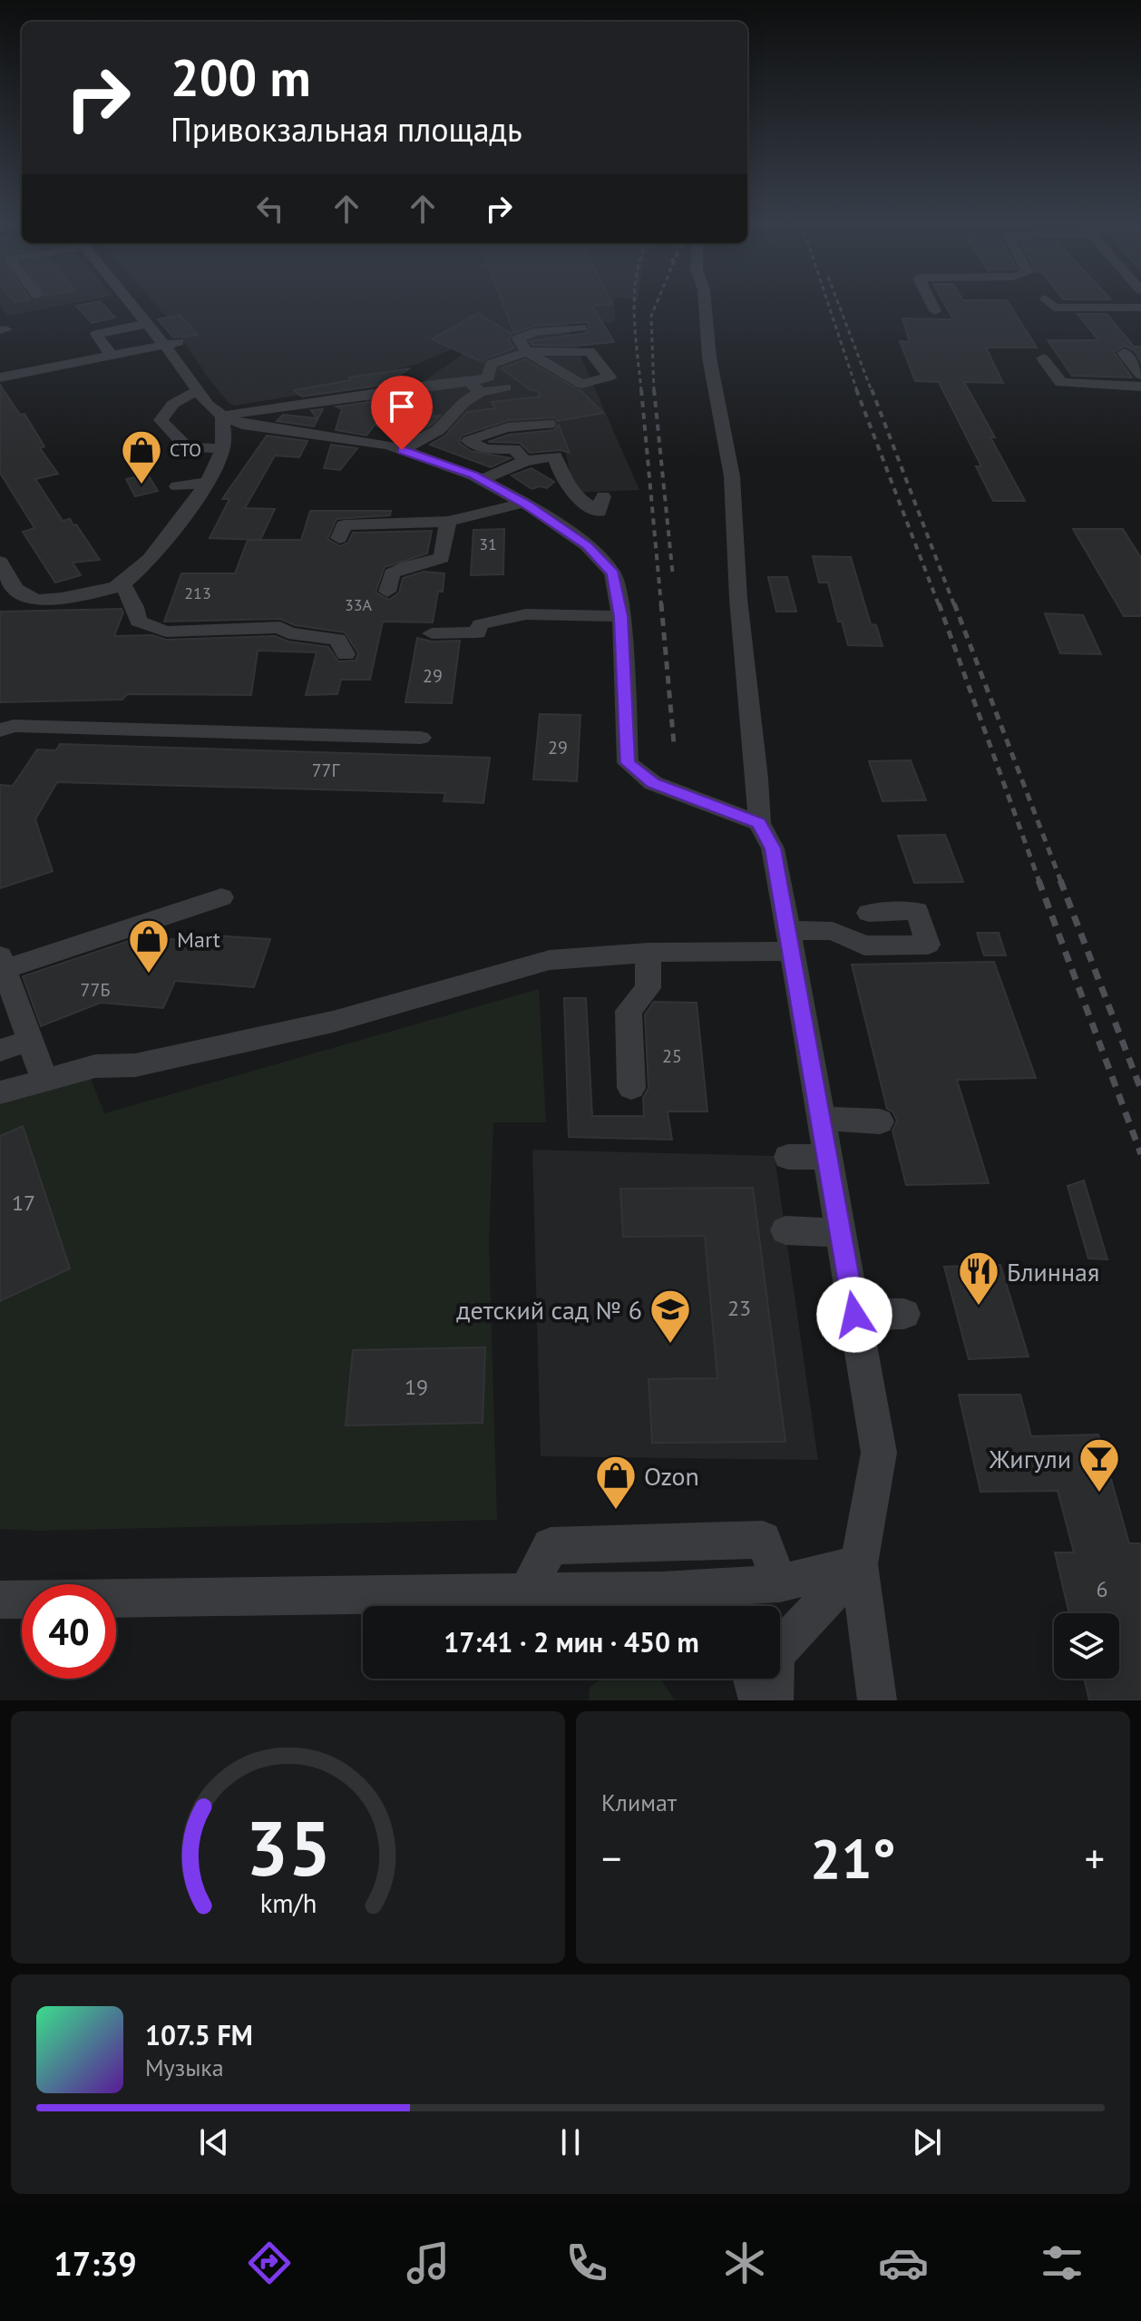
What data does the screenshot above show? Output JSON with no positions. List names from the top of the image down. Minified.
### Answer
{"places":{"shop":["СТО","Mart","Ozon"],"restaurant":["Блинная"],"school or university":["детский сад № 6"],"bar":["Жигули"]},"house_numbers":["31","213","33А","29","29","77Г","77Б","25","17","23","19","6"],"page":{"turn":["200 m","Привокзальная площадь"],"limit":"40","trip":"17:41 · 2 мин · 450 m","tile":"Климат","heat":["−","21°","+"],"song":["107.5 FM","Музыка"],"tabs":"17:39","gauge":["35","km/h"]}}
